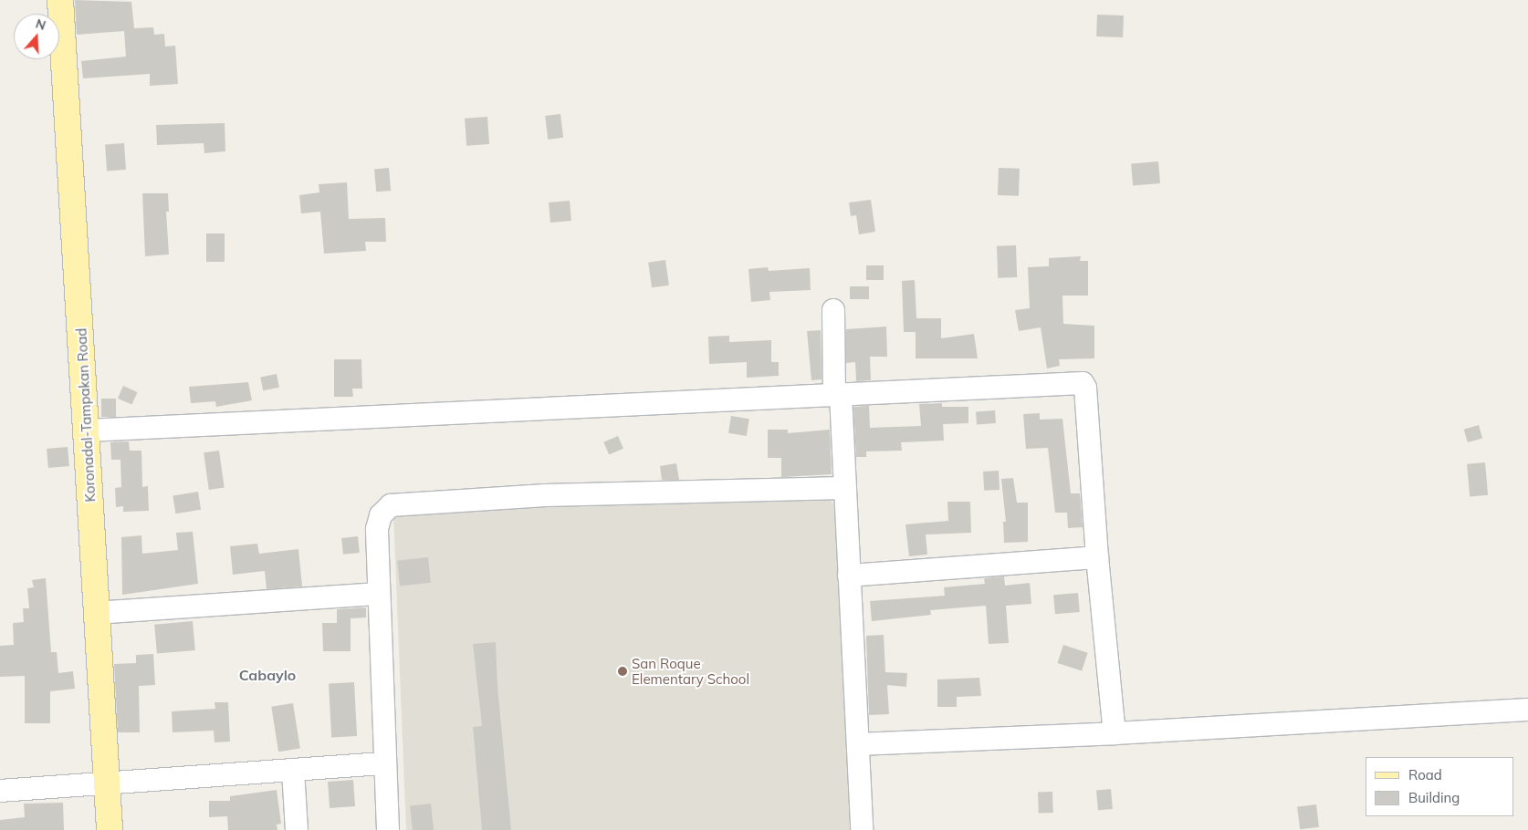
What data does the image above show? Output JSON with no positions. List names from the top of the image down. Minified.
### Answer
{"streets":{"main road":["Koronadal-Tampakan Road"]},"districts":["Cabaylo"],"places":["San Roque Elementary School"],"legend":["Road","Building"],"north":"top"}
